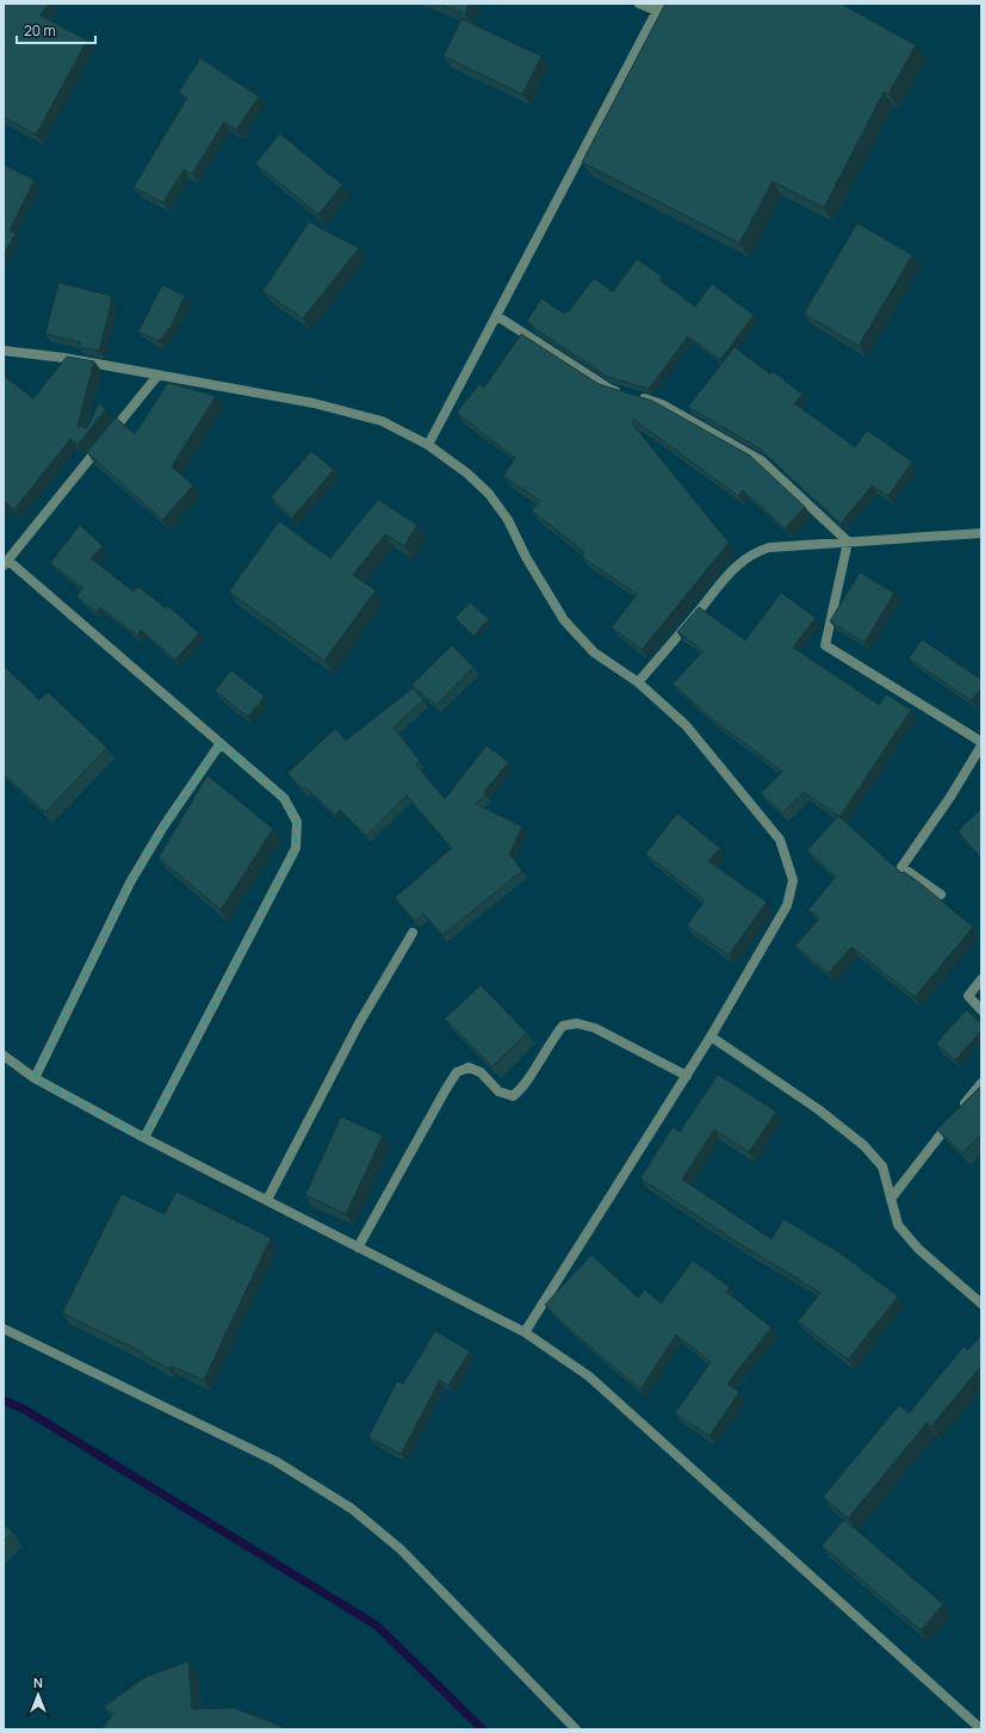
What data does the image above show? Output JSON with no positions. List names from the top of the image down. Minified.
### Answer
{"scale_bar":"20 m","north":"top"}
